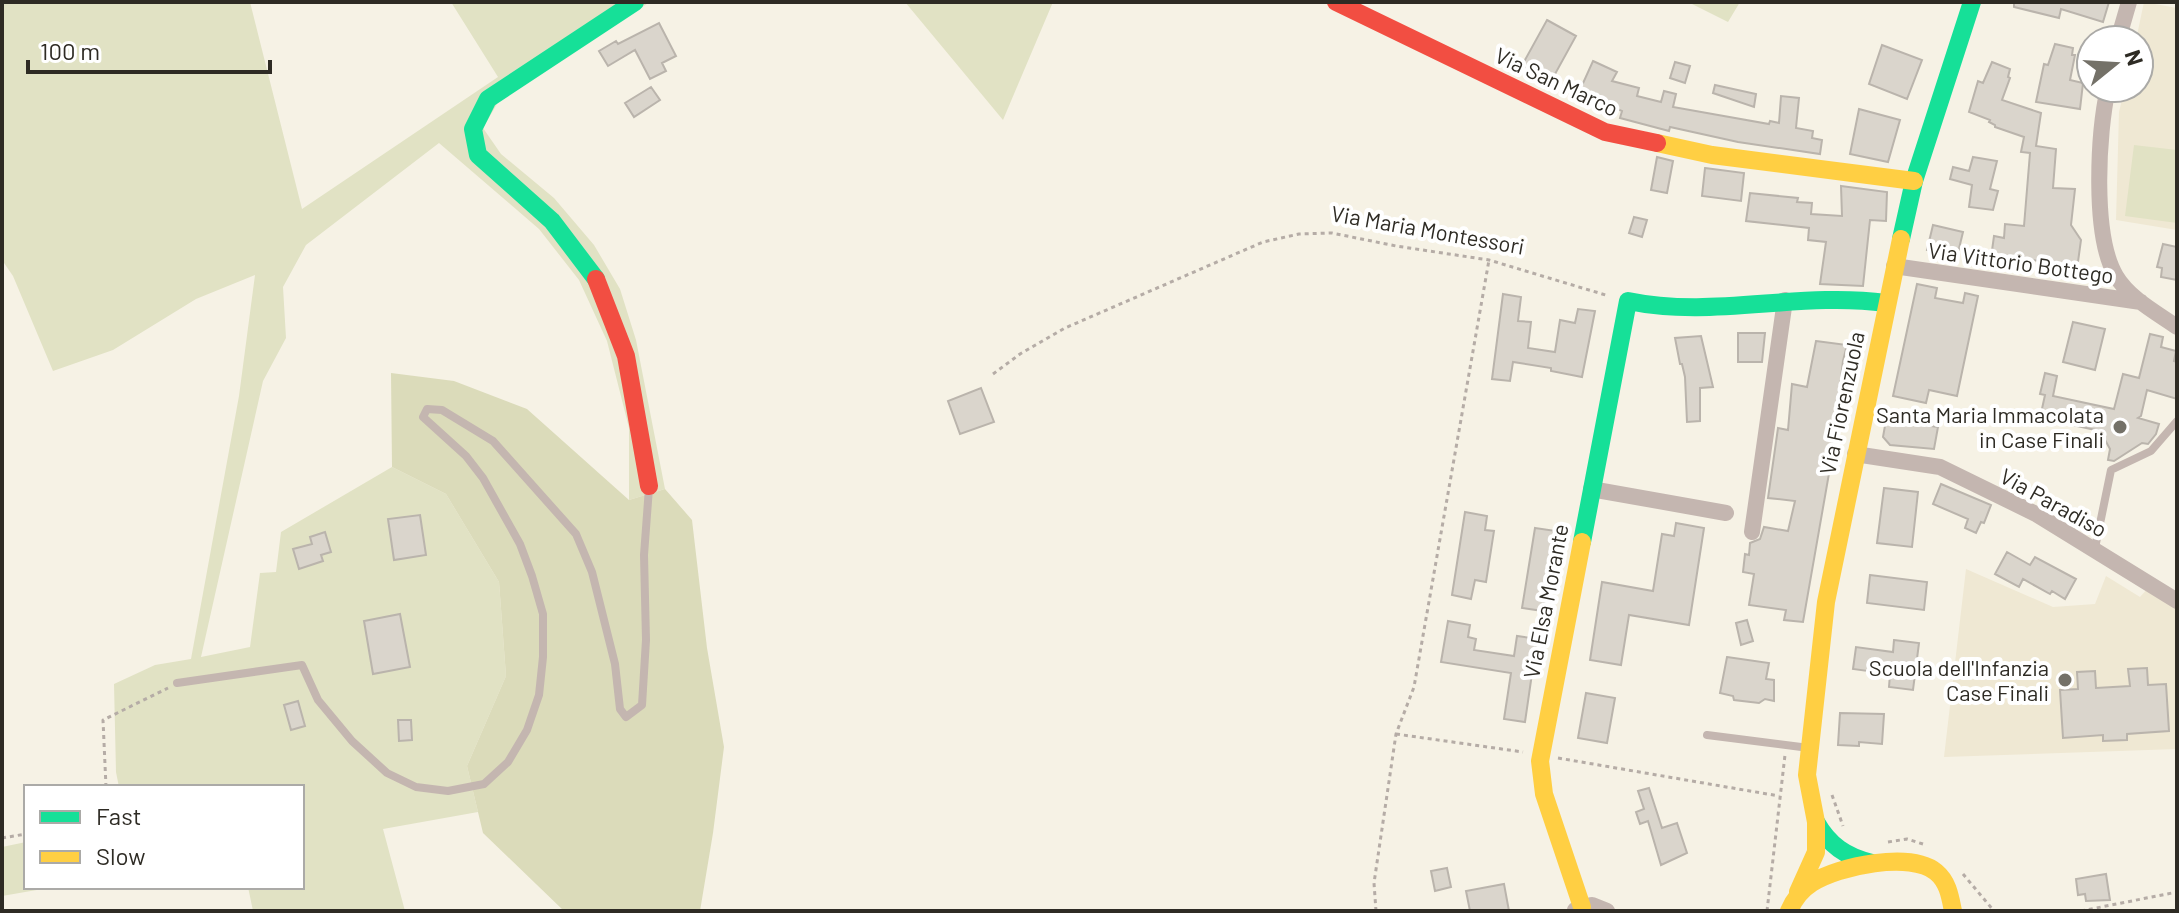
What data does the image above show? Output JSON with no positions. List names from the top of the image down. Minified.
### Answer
{"streets":{"street":["Via San Marco","Via Vittorio Bottego","Via Fiorenzuola","Via Paradiso","Via Elsa Morante"],"path":["Via Maria Montessori"]},"crossings":[["Via San Marco","Via Fiorenzuola"],["Via Maria Montessori","Via Elsa Morante"],["Via Vittorio Bottego","Via Fiorenzuola"],["Via Fiorenzuola","Via Paradiso"]],"places":["Santa Maria Immacolata in Case Finali","Scuola dell'Infanzia Case Finali"],"legend":["Fast","Slow"],"scale_bar":"100 m","north":"right"}
